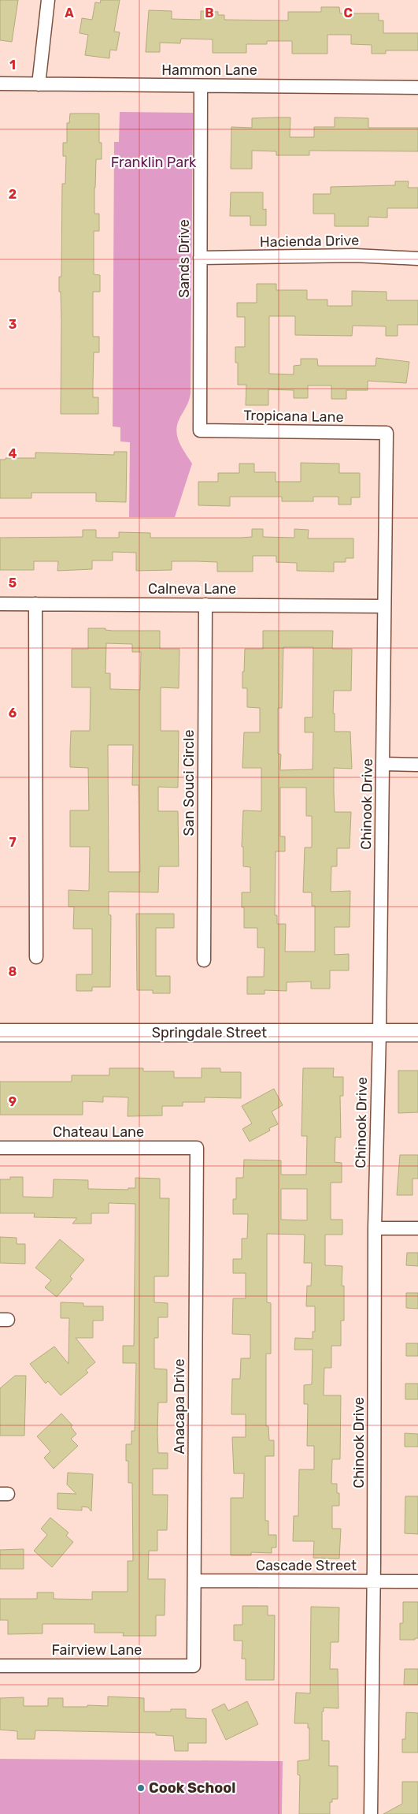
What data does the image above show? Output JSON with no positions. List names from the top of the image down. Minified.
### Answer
{"streets":{"main road":["Springdale Street"],"street":["Hammon Lane","Hacienda Drive","Sands Drive","Tropicana Lane","Calneva Lane","San Souci Circle","Chinook Drive","Chateau Lane","Anacapa Drive","Cascade Street","Fairview Lane"]},"crossings":[["Hammon Lane","Sands Drive"],["Hacienda Drive","Sands Drive"],["Sands Drive","Tropicana Lane"],["Tropicana Lane","Chinook Drive"],["Calneva Lane","San Souci Circle"],["Calneva Lane","Chinook Drive"],["Chinook Drive","Springdale Street"],["Chinook Drive","Cascade Street"],["Chateau Lane","Anacapa Drive"],["Anacapa Drive","Cascade Street"],["Anacapa Drive","Fairview Lane"]],"parks":["Franklin Park"],"places":["Cook School"],"grid":{"columns":["A","B","C"],"rows":["1","2","3","4","5","6","7","8","9"]}}
